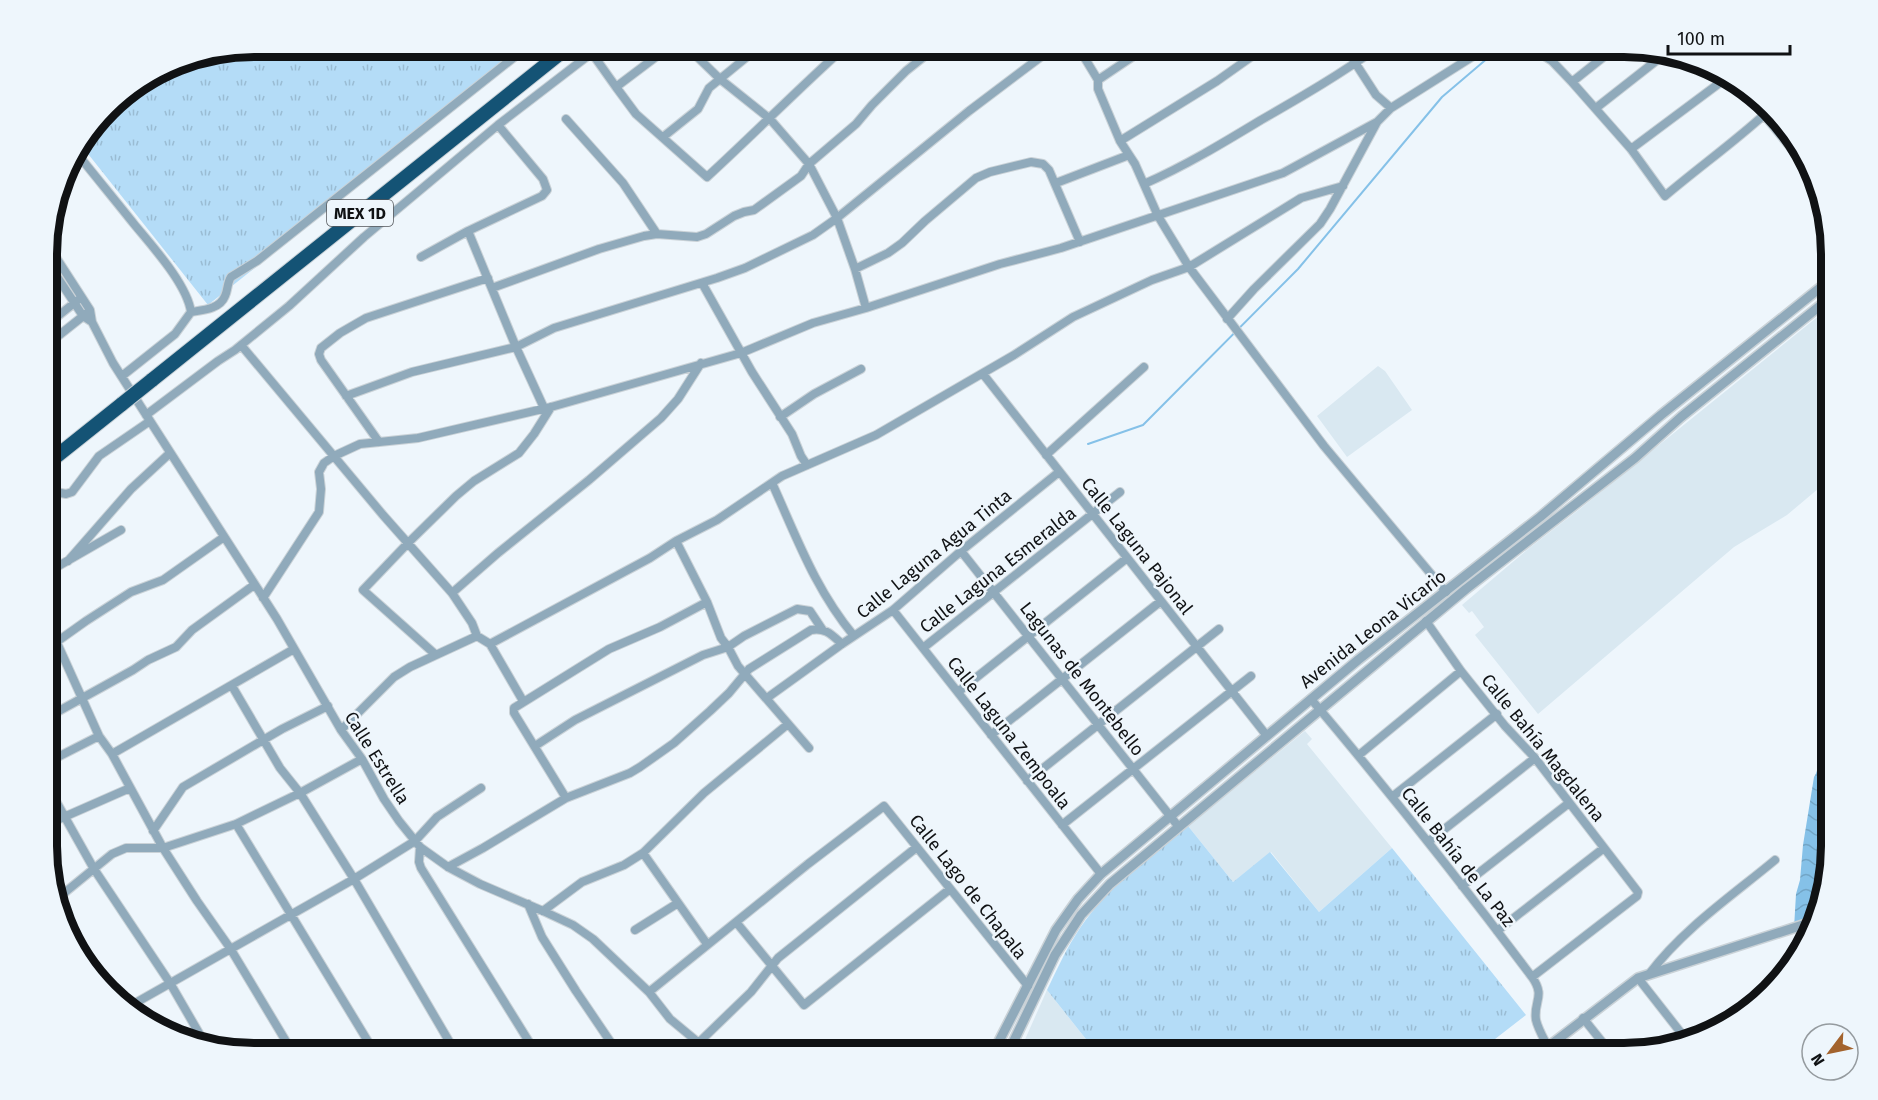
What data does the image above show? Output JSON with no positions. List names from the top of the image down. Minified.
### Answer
{"streets":{"highway":["MEX 1D"],"street":["Calle Laguna Pajonal","Calle Laguna Agua Tinta","Calle Laguna Esmeralda","Avenida Leona Vicario","Lagunas de Montebello","Calle Laguna Zempoala","Calle Bahía Magdalena","Calle Estrella","Calle Bahía de La Paz","Calle Lago de Chapala"]},"crossings":[["Calle Laguna Pajonal","Calle Laguna Agua Tinta"],["Calle Laguna Pajonal","Calle Laguna Esmeralda"],["Calle Laguna Pajonal","Avenida Leona Vicario"],["Calle Laguna Agua Tinta","Lagunas de Montebello"],["Calle Laguna Agua Tinta","Calle Laguna Zempoala"],["Calle Laguna Esmeralda","Lagunas de Montebello"],["Calle Laguna Esmeralda","Calle Laguna Zempoala"],["Avenida Leona Vicario","Lagunas de Montebello"],["Avenida Leona Vicario","Calle Laguna Zempoala"],["Avenida Leona Vicario","Calle Bahía Magdalena"],["Avenida Leona Vicario","Calle Bahía de La Paz"],["Avenida Leona Vicario","Calle Lago de Chapala"],["Calle Bahía Magdalena","Calle Bahía de La Paz"]],"scale_bar":"100 m","north":"bottom left"}
